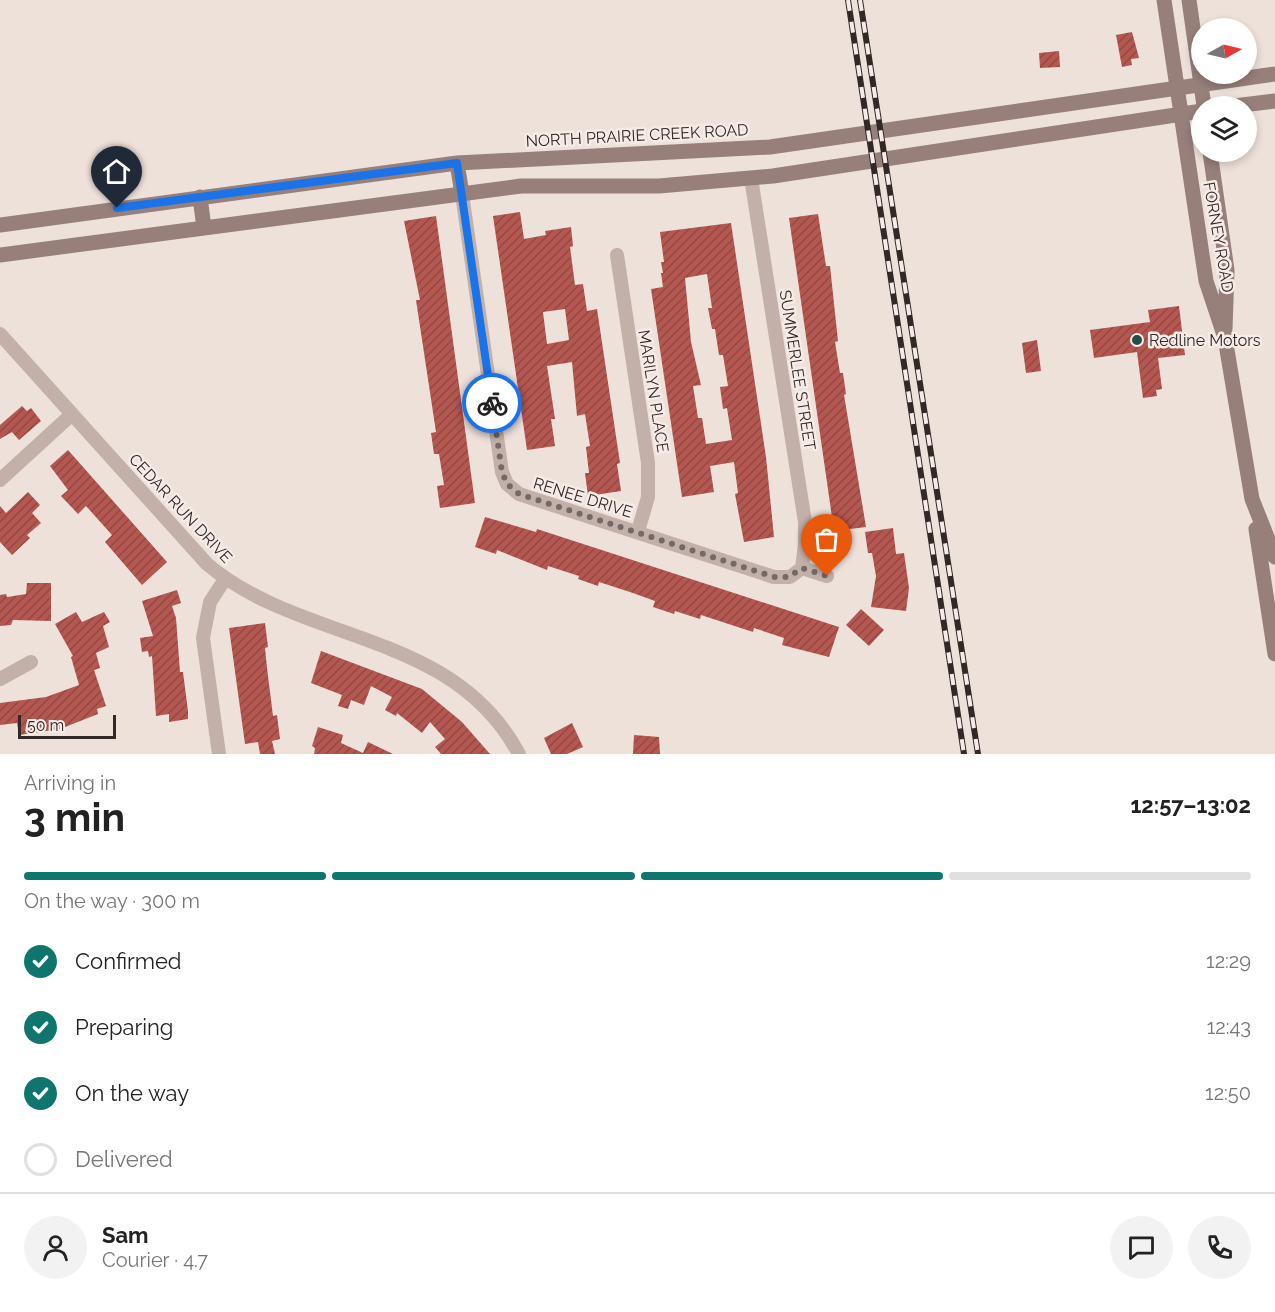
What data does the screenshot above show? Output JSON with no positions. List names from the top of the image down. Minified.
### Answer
{"streets":{"main road":["NORTH PRAIRIE CREEK ROAD","FORNEY ROAD"],"street":["SUMMERLEE STREET","MARILYN PLACE","RENEE DRIVE","CEDAR RUN DRIVE"]},"crossings":[["NORTH PRAIRIE CREEK ROAD","FORNEY ROAD"],["SUMMERLEE STREET","RENEE DRIVE"],["MARILYN PLACE","RENEE DRIVE"]],"places":["Redline Motors"],"scale_bar":"50 m","north":"right","page":{"scale":"50 m","heading":["3 min","Arriving in","12:57–13:02"],"panel":["Sam","Courier · 4.7"],"bar":"On the way · 300 m","list":[["Confirmed","12:29"],["Preparing","12:43"],["On the way","12:50"],"Delivered"]}}
